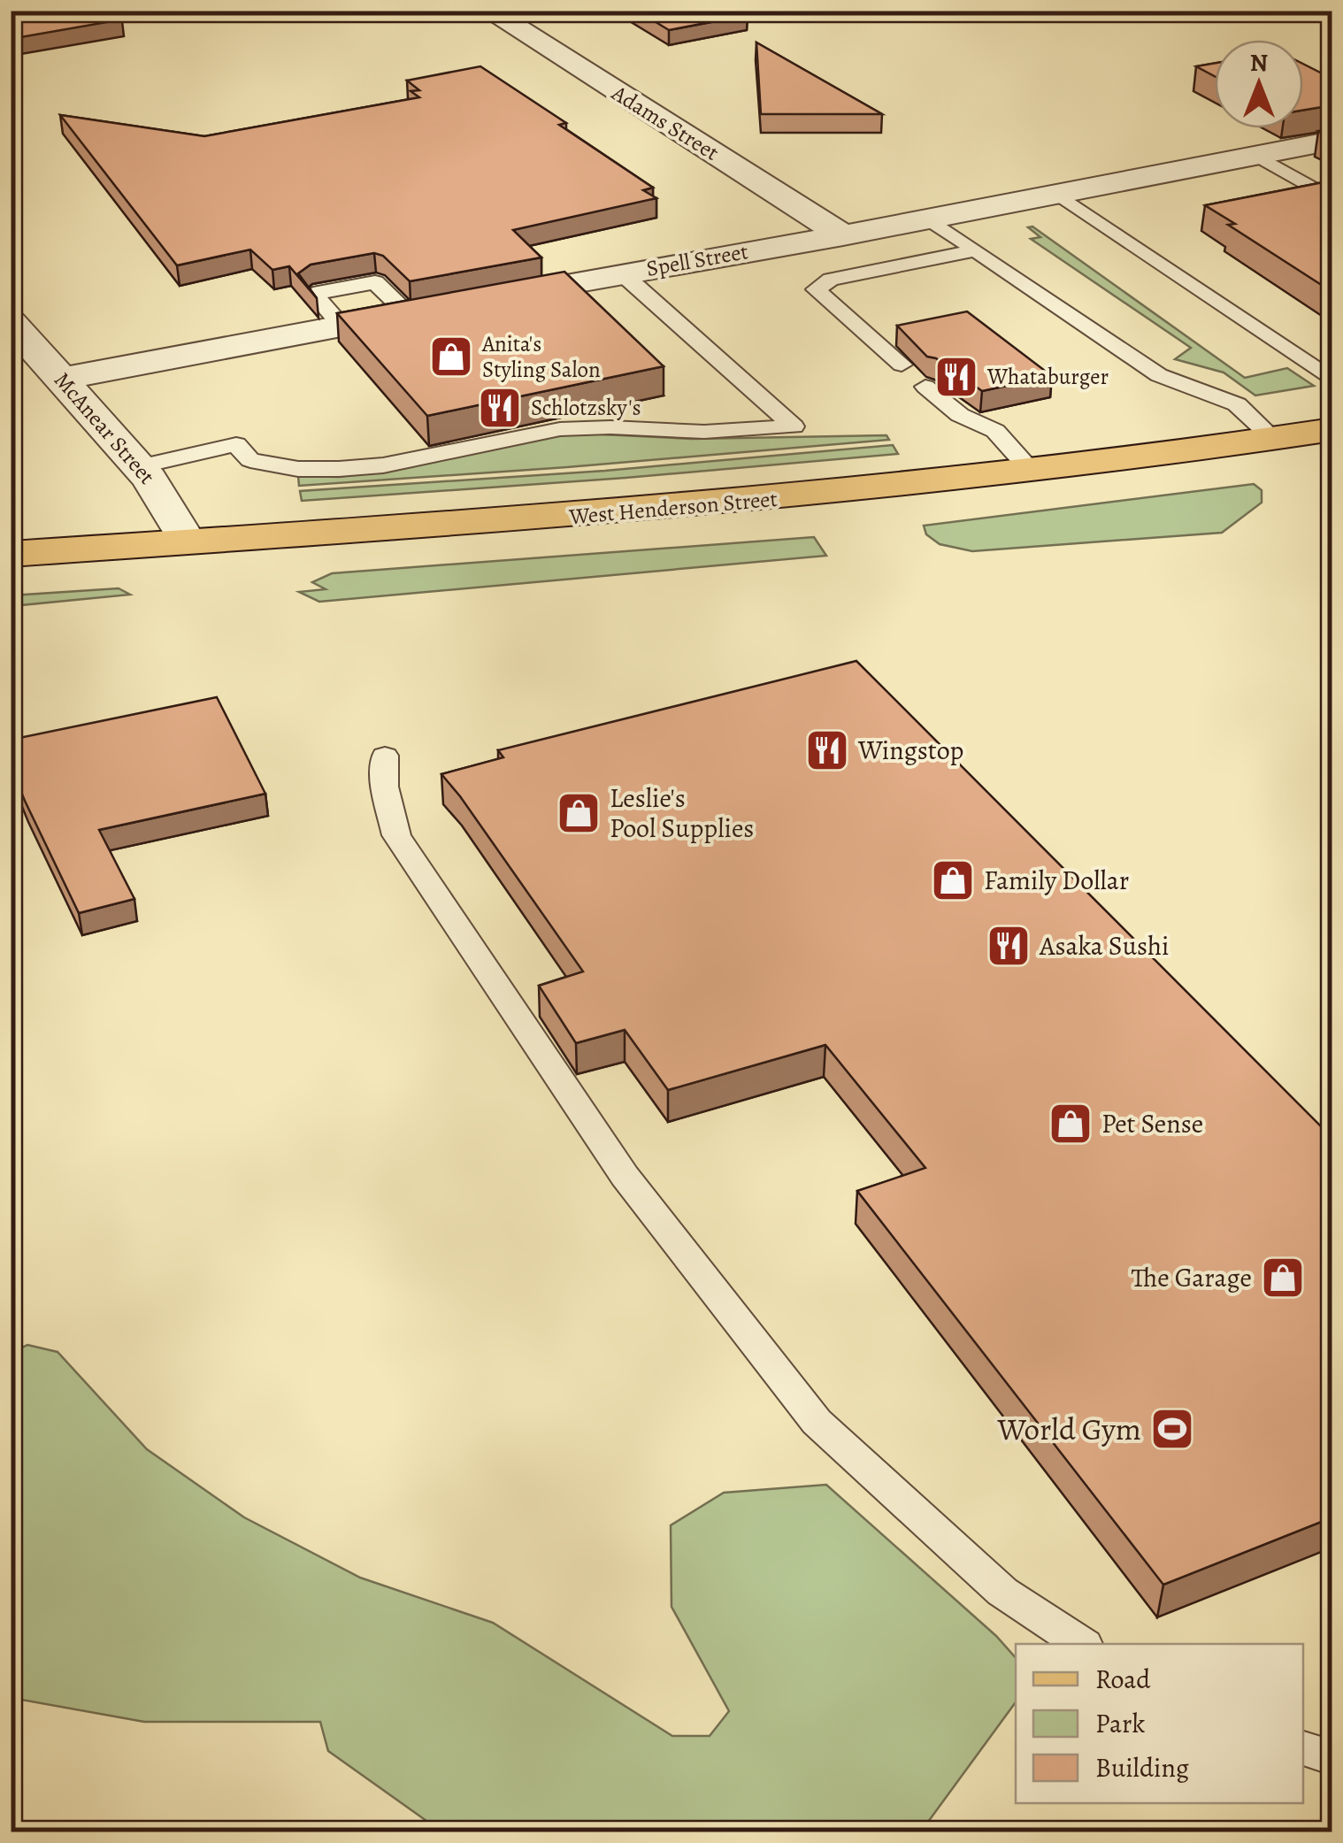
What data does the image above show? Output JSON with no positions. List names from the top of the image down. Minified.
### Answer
{"streets":{"main road":["West Henderson Street"],"street":["Adams Street","Spell Street","McAnear Street"]},"crossings":[["Adams Street","Spell Street"],["Spell Street","McAnear Street"],["McAnear Street","West Henderson Street"]],"places":{"shop":["Anita's Styling Salon","Leslie's Pool Supplies","Family Dollar","Pet Sense","The Garage"],"restaurant":["Whataburger","Schlotzsky's","Wingstop","Asaka Sushi"],"sports":["World Gym"]},"legend":["Road","Park","Building"],"north":"top"}
